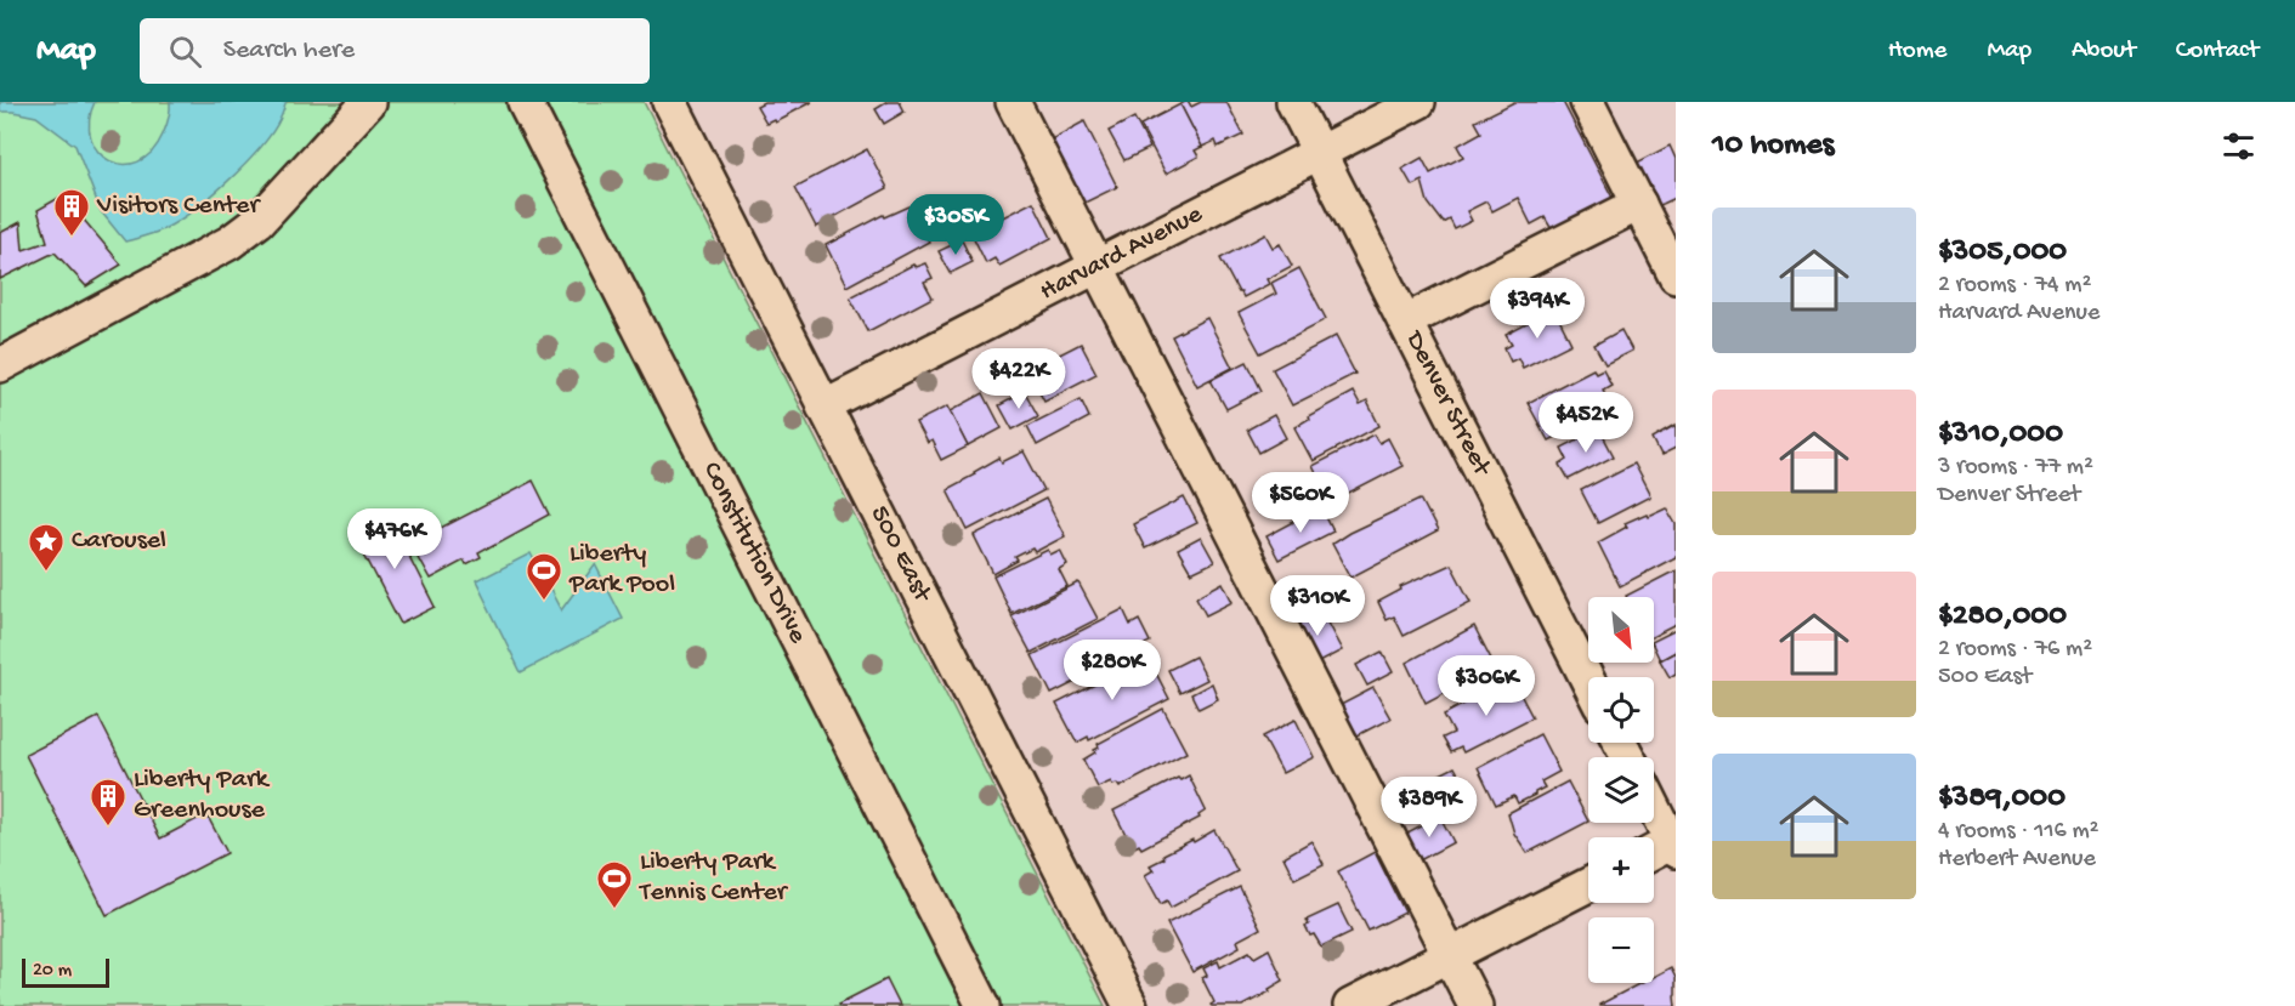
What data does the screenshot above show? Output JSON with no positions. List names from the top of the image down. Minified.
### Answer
{"streets":{"street":["Harvard Avenue","Denver Street","Constitution Drive","500 East"]},"crossings":[["Harvard Avenue","Denver Street"],["Harvard Avenue","500 East"]],"places":{"building":["Visitors Center","Liberty Park Greenhouse"],"place":["Carousel"],"sports":["Liberty Park Pool","Liberty Park Tennis Center"]},"scale_bar":"20 m","north":"bottom right","page":{"header":"Map","search":"Search here","nav":["Home","Map","About","Contact"],"heading":"10 homes","list":[{"name":"$305,000","note":"2 rooms · 74 m² · Harvard Avenue"},{"name":"$310,000","note":"3 rooms · 77 m² · Denver Street"},{"name":"$280,000","note":"2 rooms · 76 m² · 500 East"},{"name":"$389,000","note":"4 rooms · 116 m² · Herbert Avenue"}],"price":["$305K","$394K","$422K","$452K","$560K","$476K","$310K","$280K","$306K","$389K"],"map_buttons":["+","−"],"scale":"20 m"}}
